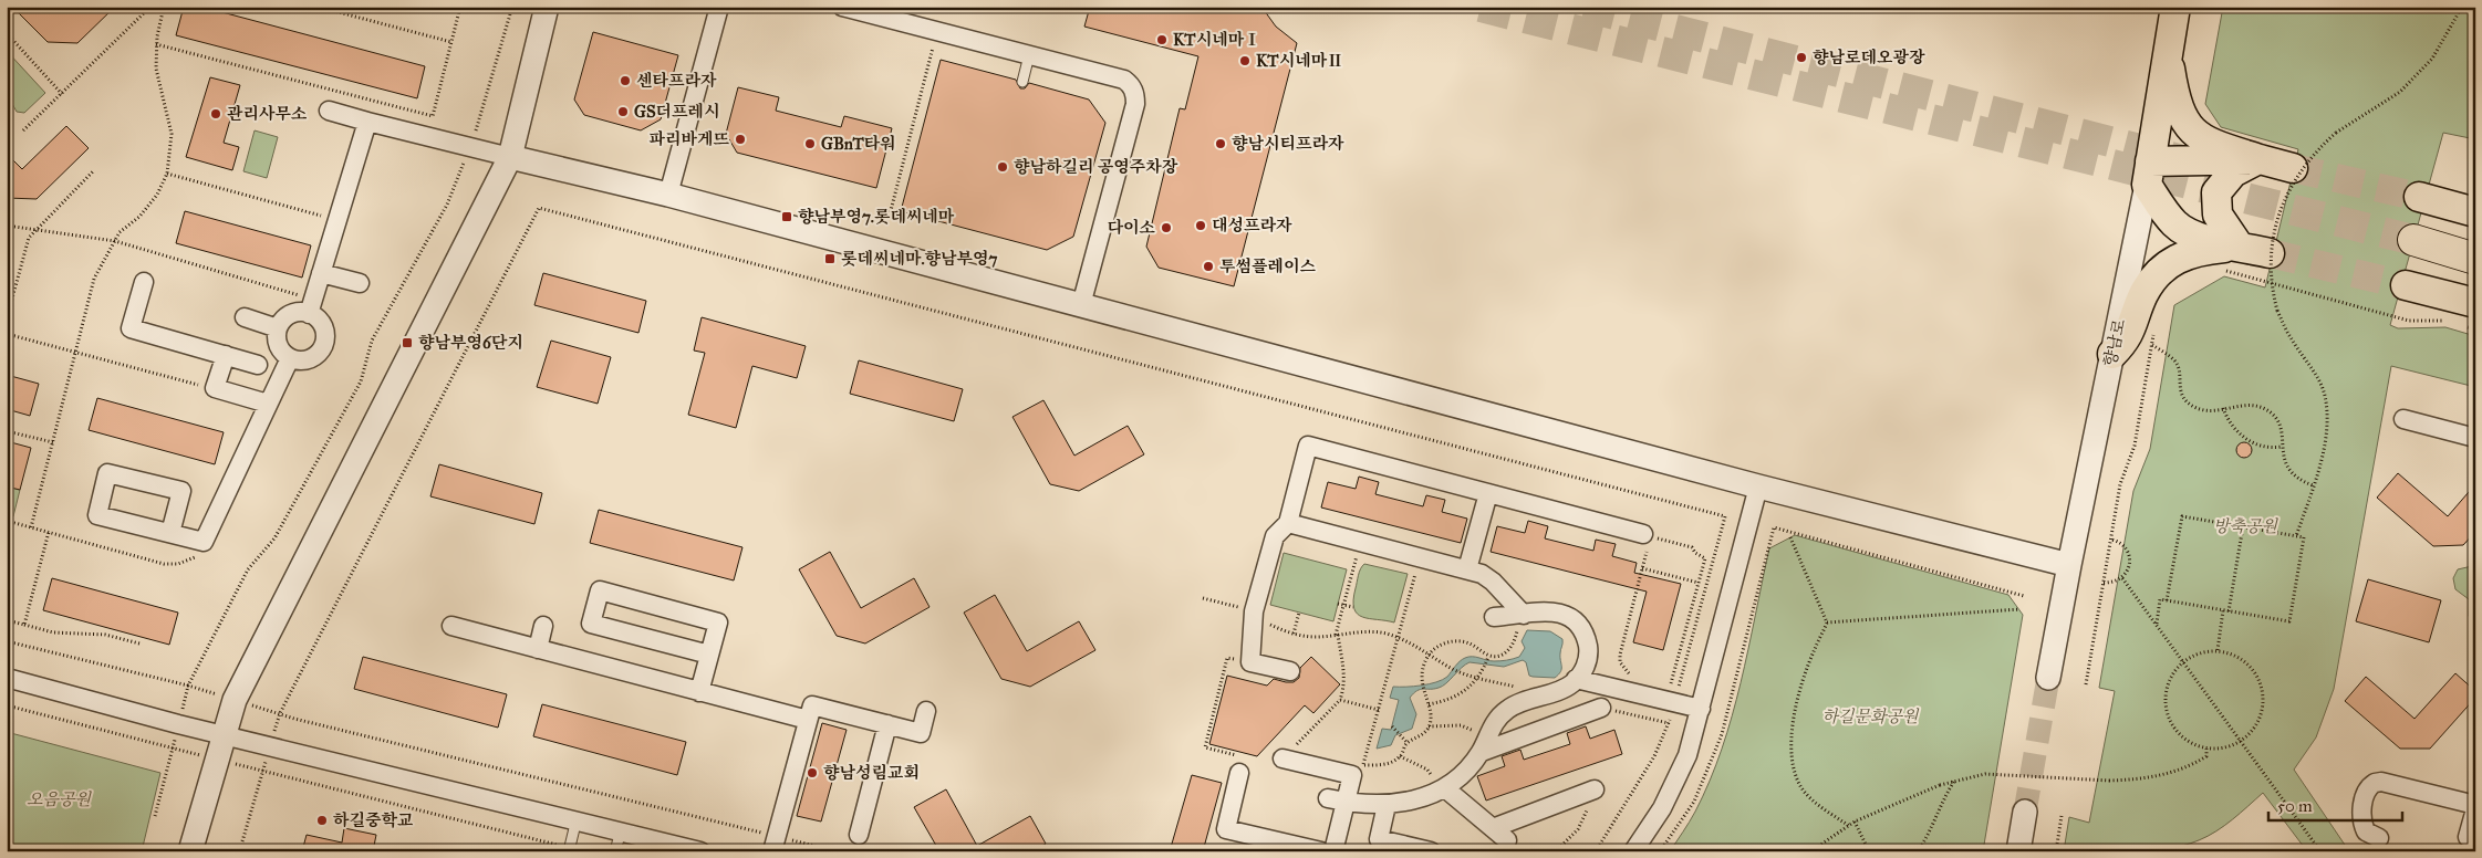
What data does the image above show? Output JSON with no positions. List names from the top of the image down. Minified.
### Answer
{"streets":{"main road":["향남로"]},"parks":["방축공원","하길문화공원","오음공원"],"places":{"other":["KT시네마Ⅰ","향남로데오광장","KT시네마Ⅱ","센타프라자","GS더프레시","관리사무소","파리바게뜨","GBnT타워","향남시티프라자","향남하길리 공영주차장","대성프라자","다이소","투썸플레이스","향남성림교회","하길중학교"],"transit":["향남부영7.롯데씨네마","롯데씨네마.향남부영7","향남부영6단지"]},"scale_bar":"50 m"}
